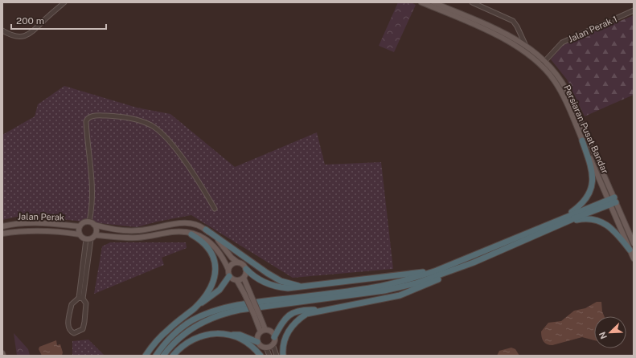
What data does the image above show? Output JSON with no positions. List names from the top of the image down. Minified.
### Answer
{"streets":{"main road":["Persiaran Pusat Bandar","Jalan Perak"],"street":["Jalan Perak 1"]},"crossings":[["Jalan Perak 1","Persiaran Pusat Bandar"]],"scale_bar":"200 m","north":"bottom left"}
